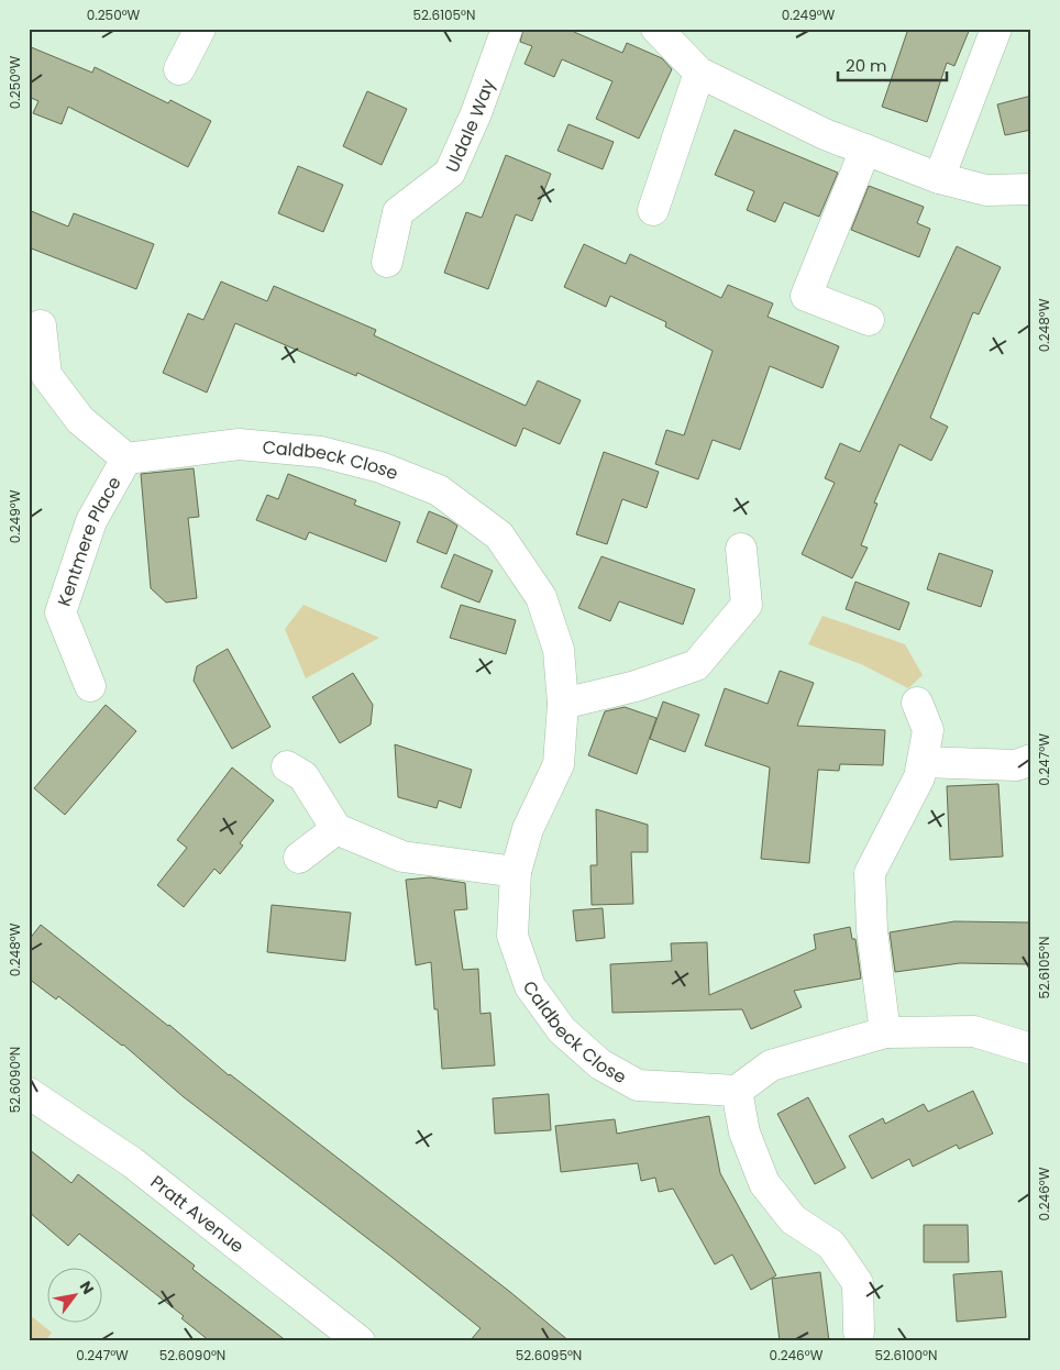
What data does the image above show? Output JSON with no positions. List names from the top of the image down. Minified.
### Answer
{"streets":{"street":["Uldale Way","Caldbeck Close","Kentmere Place","Pratt Avenue"]},"crossings":[["Caldbeck Close","Kentmere Place"]],"scale_bar":"20 m","north":"top right","coordinates":["0.250°W","52.6105°N","0.249°W","0.248°W","0.247°W","52.6090°N","0.246°W","52.6095°N","52.6100°N"]}
